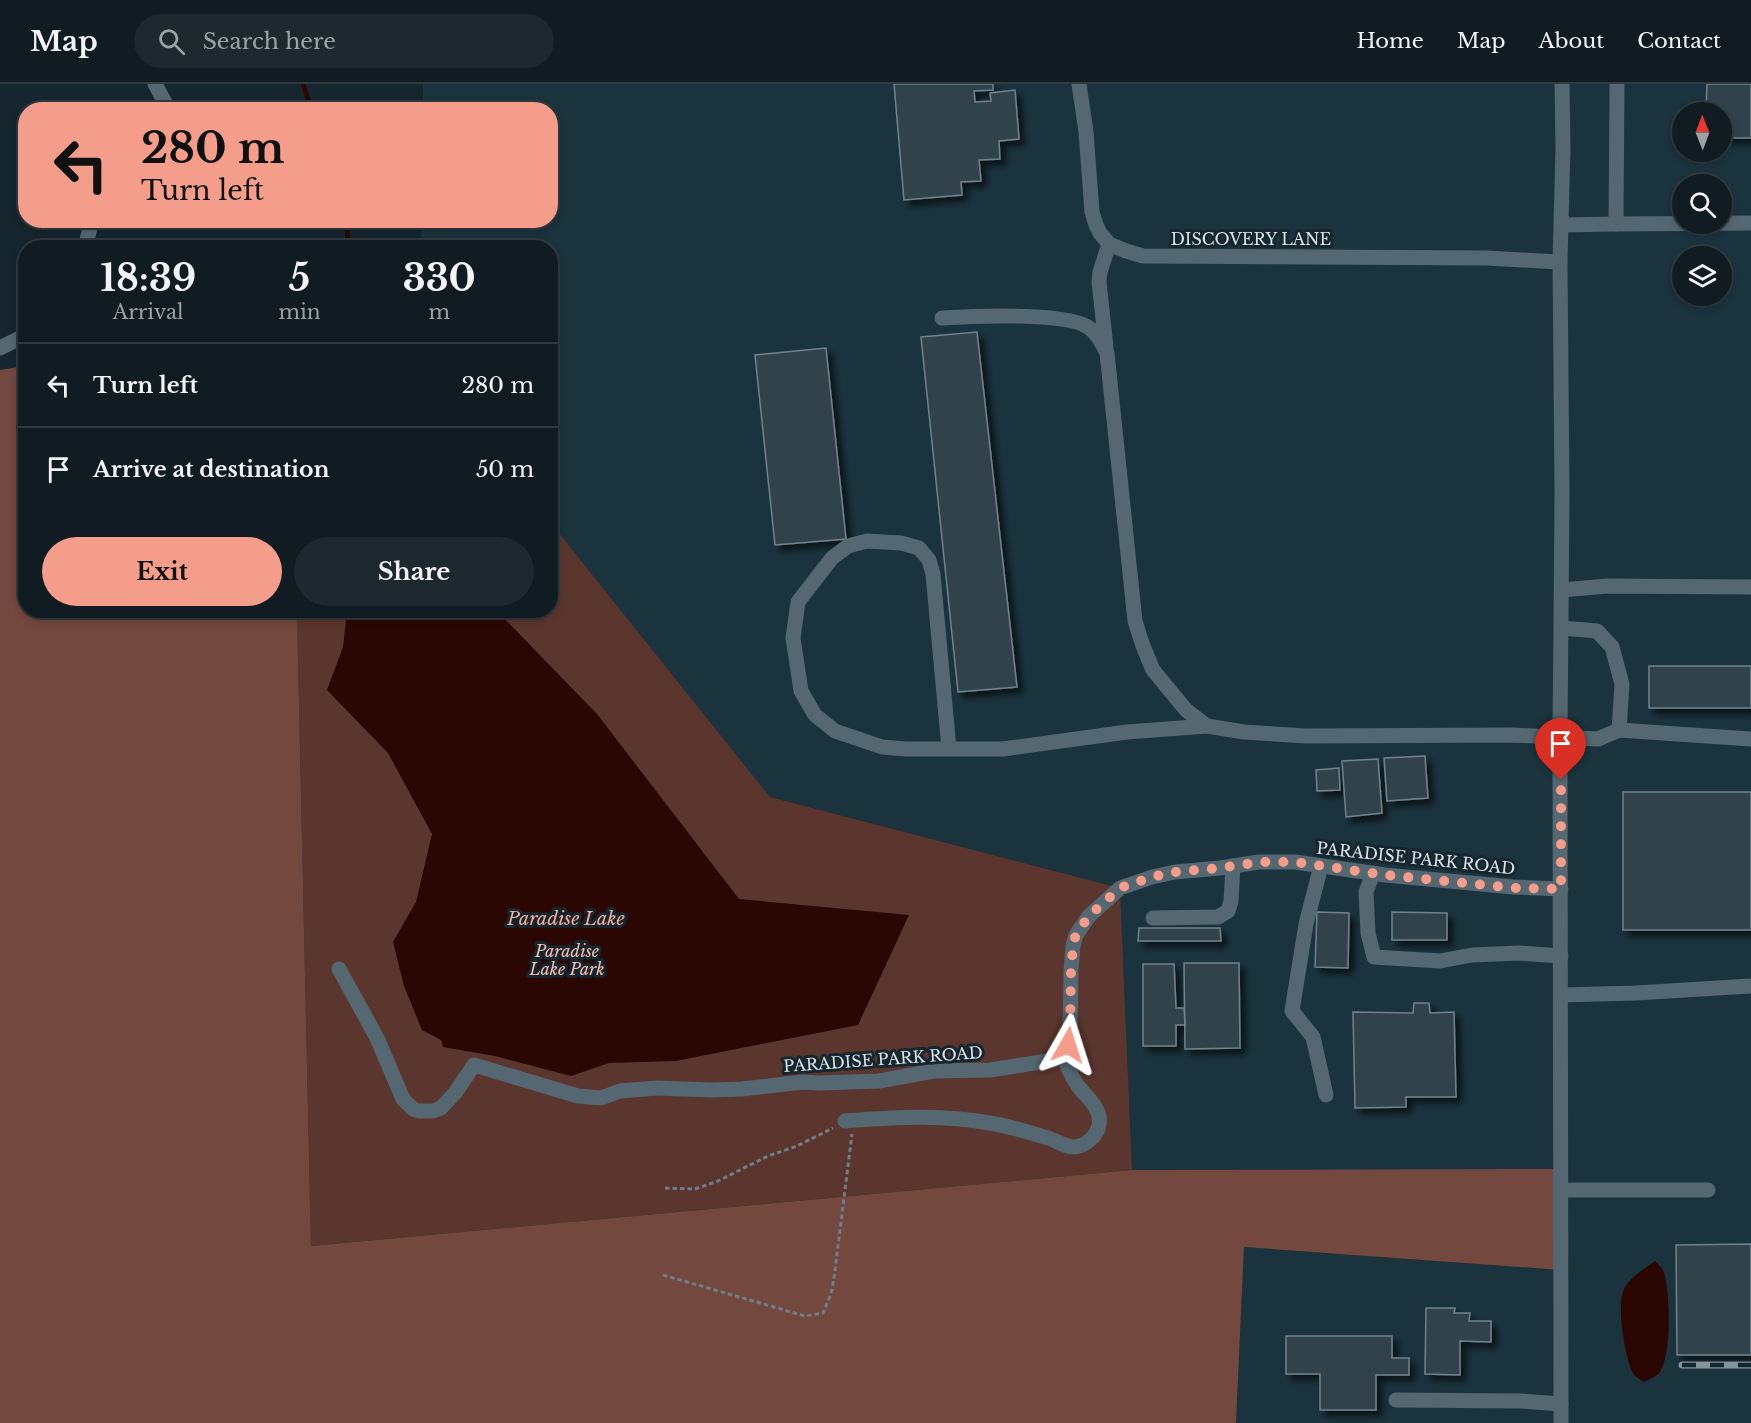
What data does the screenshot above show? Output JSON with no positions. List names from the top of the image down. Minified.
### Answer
{"streets":{"street":["DISCOVERY LANE","PARADISE PARK ROAD"]},"water":["Paradise Lake"],"parks":["Paradise Lake Park"],"north":"top","page":{"header":"Map","search":"Search here","nav":["Home","Map","About","Contact"],"turn":["280 m","Turn left"],"eta":["18:39","Arrival","5","min","330","m"],"list":[{"name":"Turn left","value":"280 m"},{"name":"Arrive at destination","value":"50 m"}],"buttons":["Exit","Share"]}}
